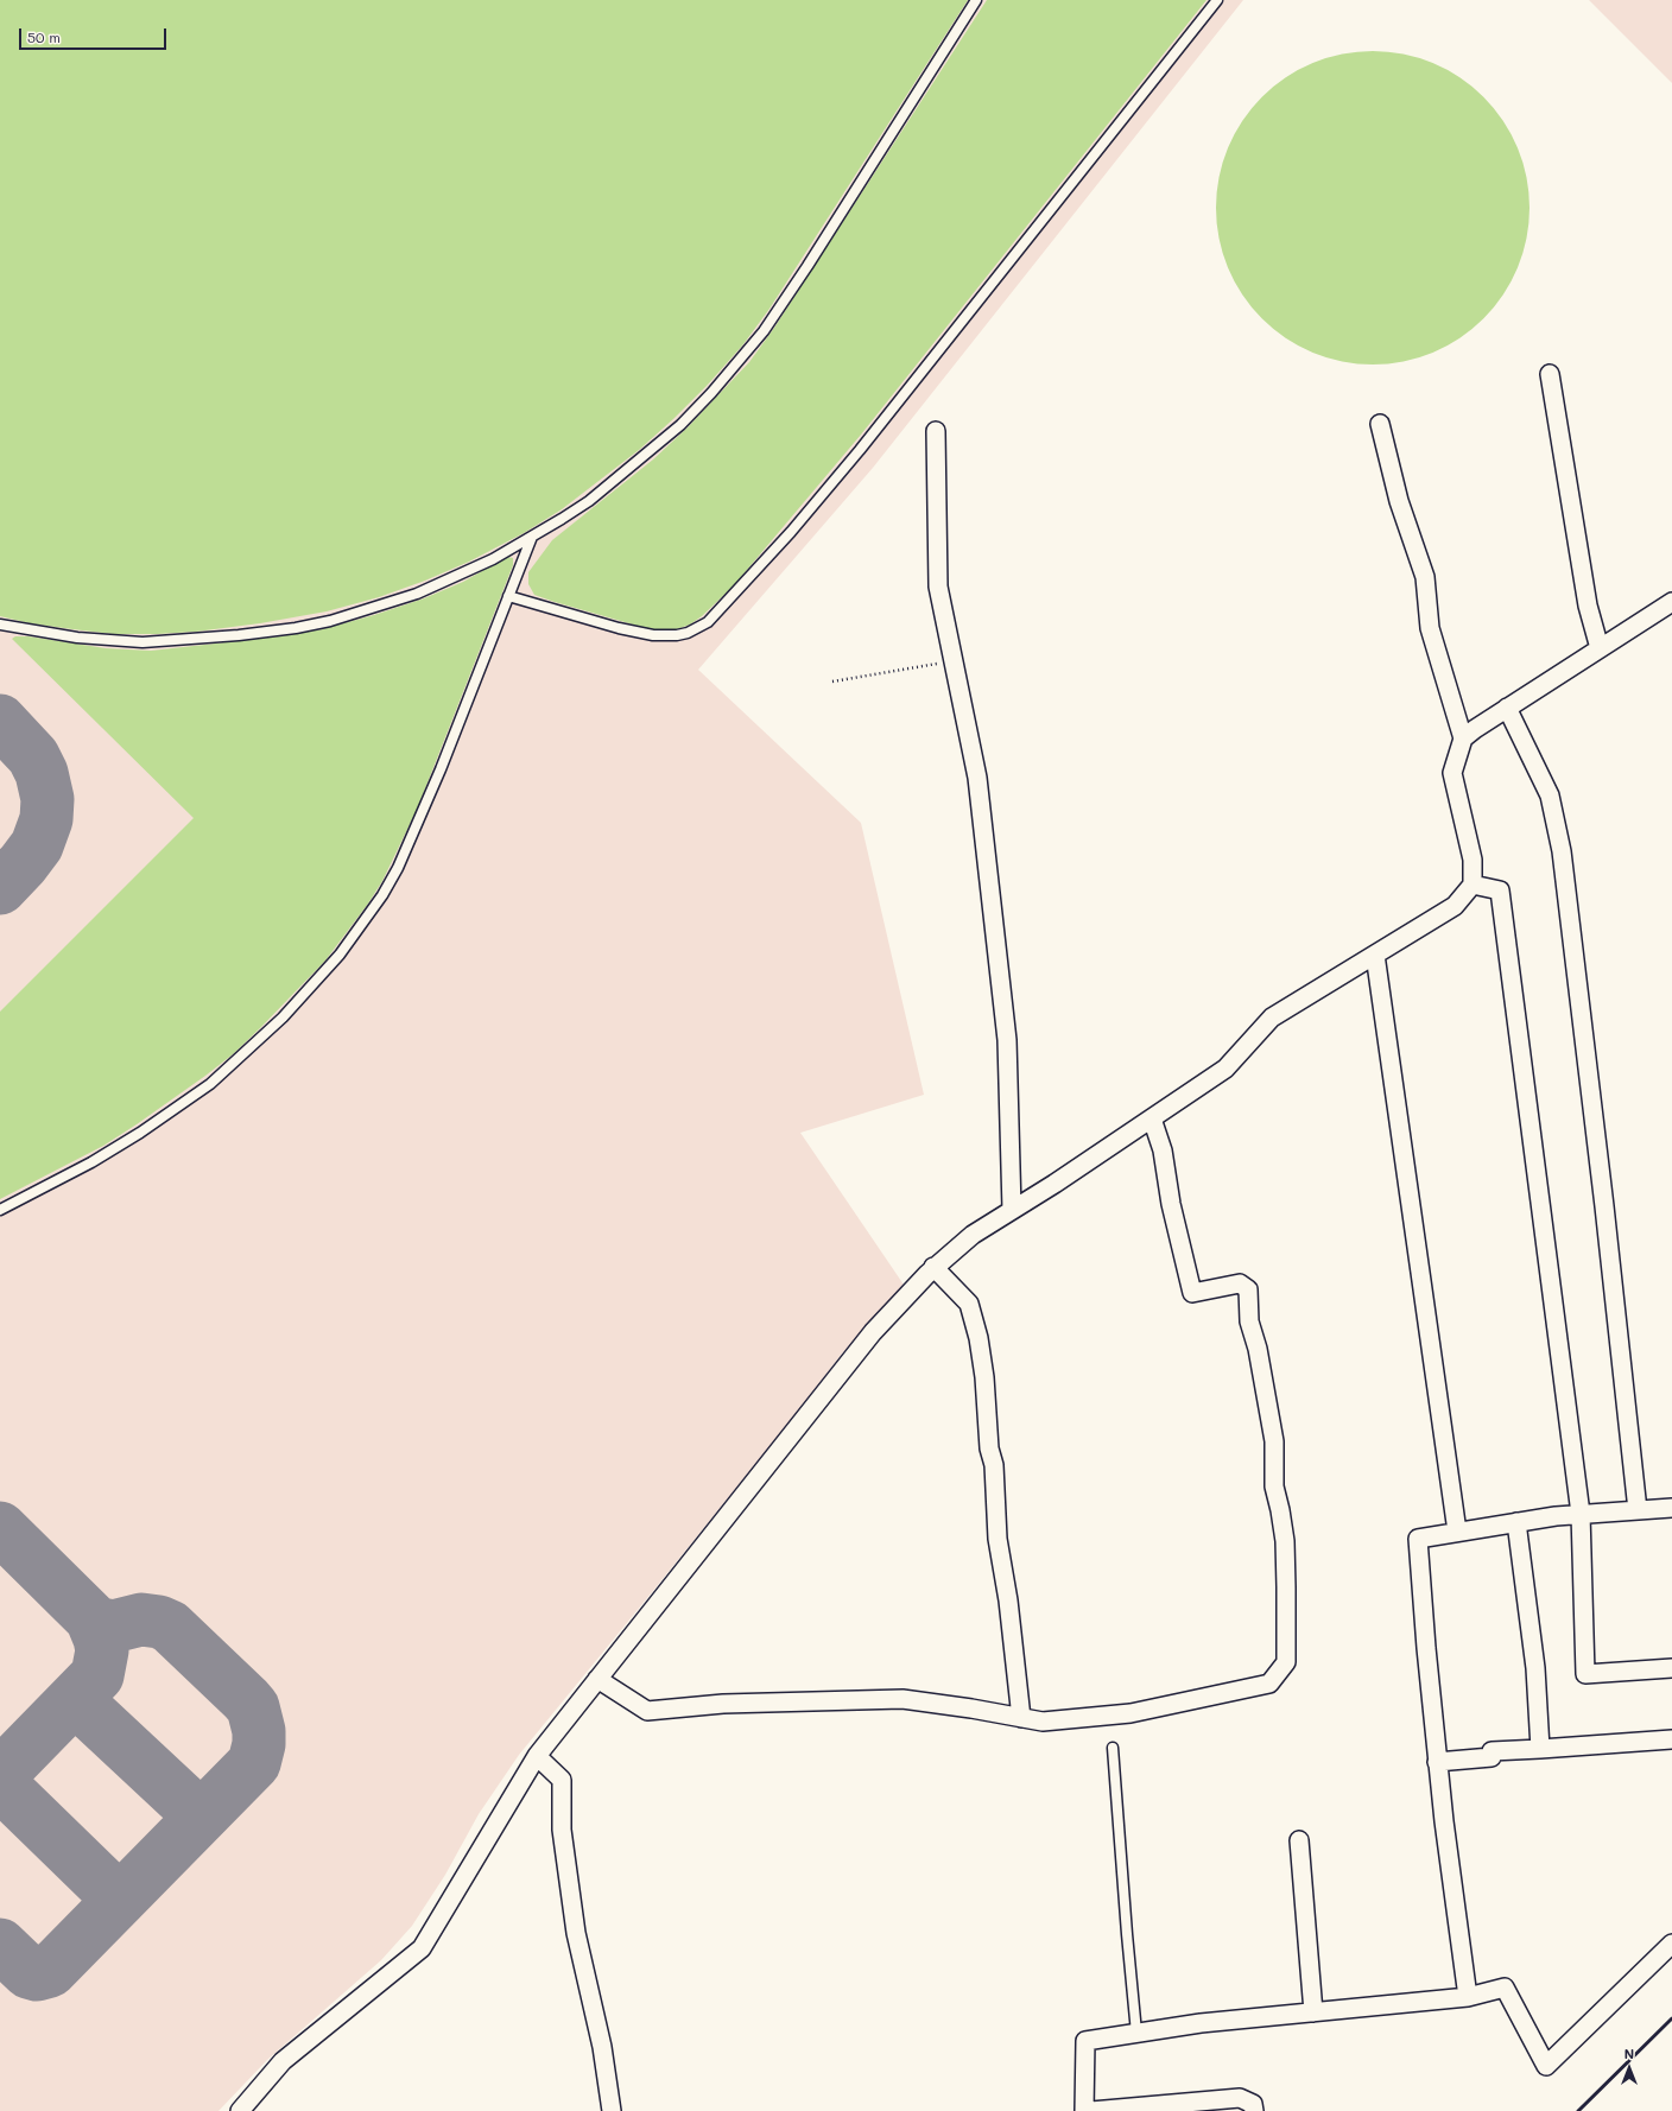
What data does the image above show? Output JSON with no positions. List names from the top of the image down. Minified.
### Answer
{"scale_bar":"50 m","north":"top"}
